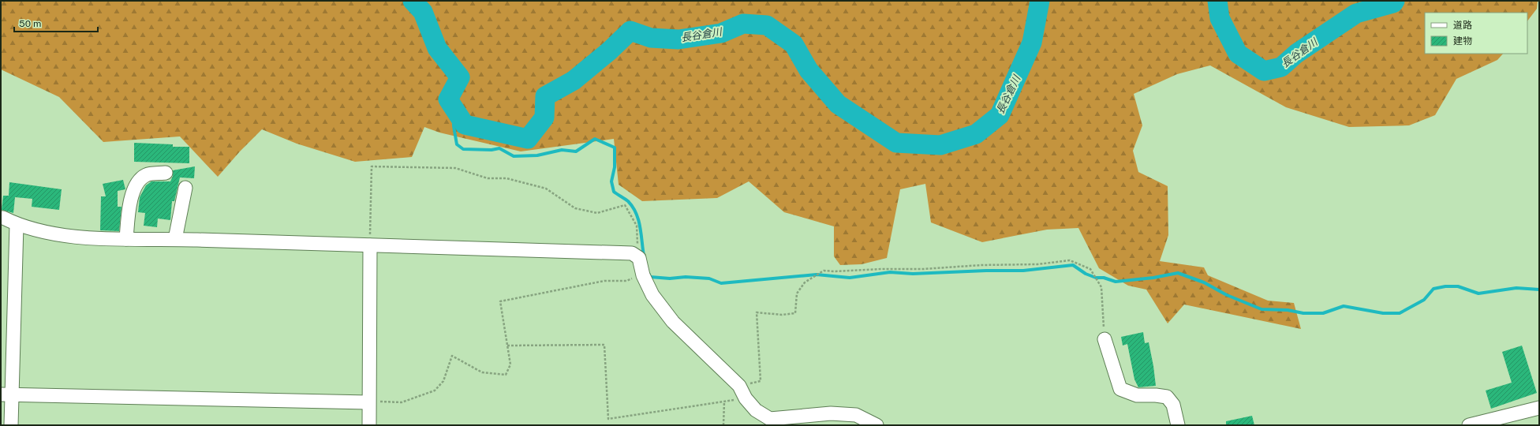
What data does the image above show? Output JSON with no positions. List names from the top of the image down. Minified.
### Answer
{"water":["長谷倉川"],"legend":["道路","建物"],"scale_bar":"50 m"}
